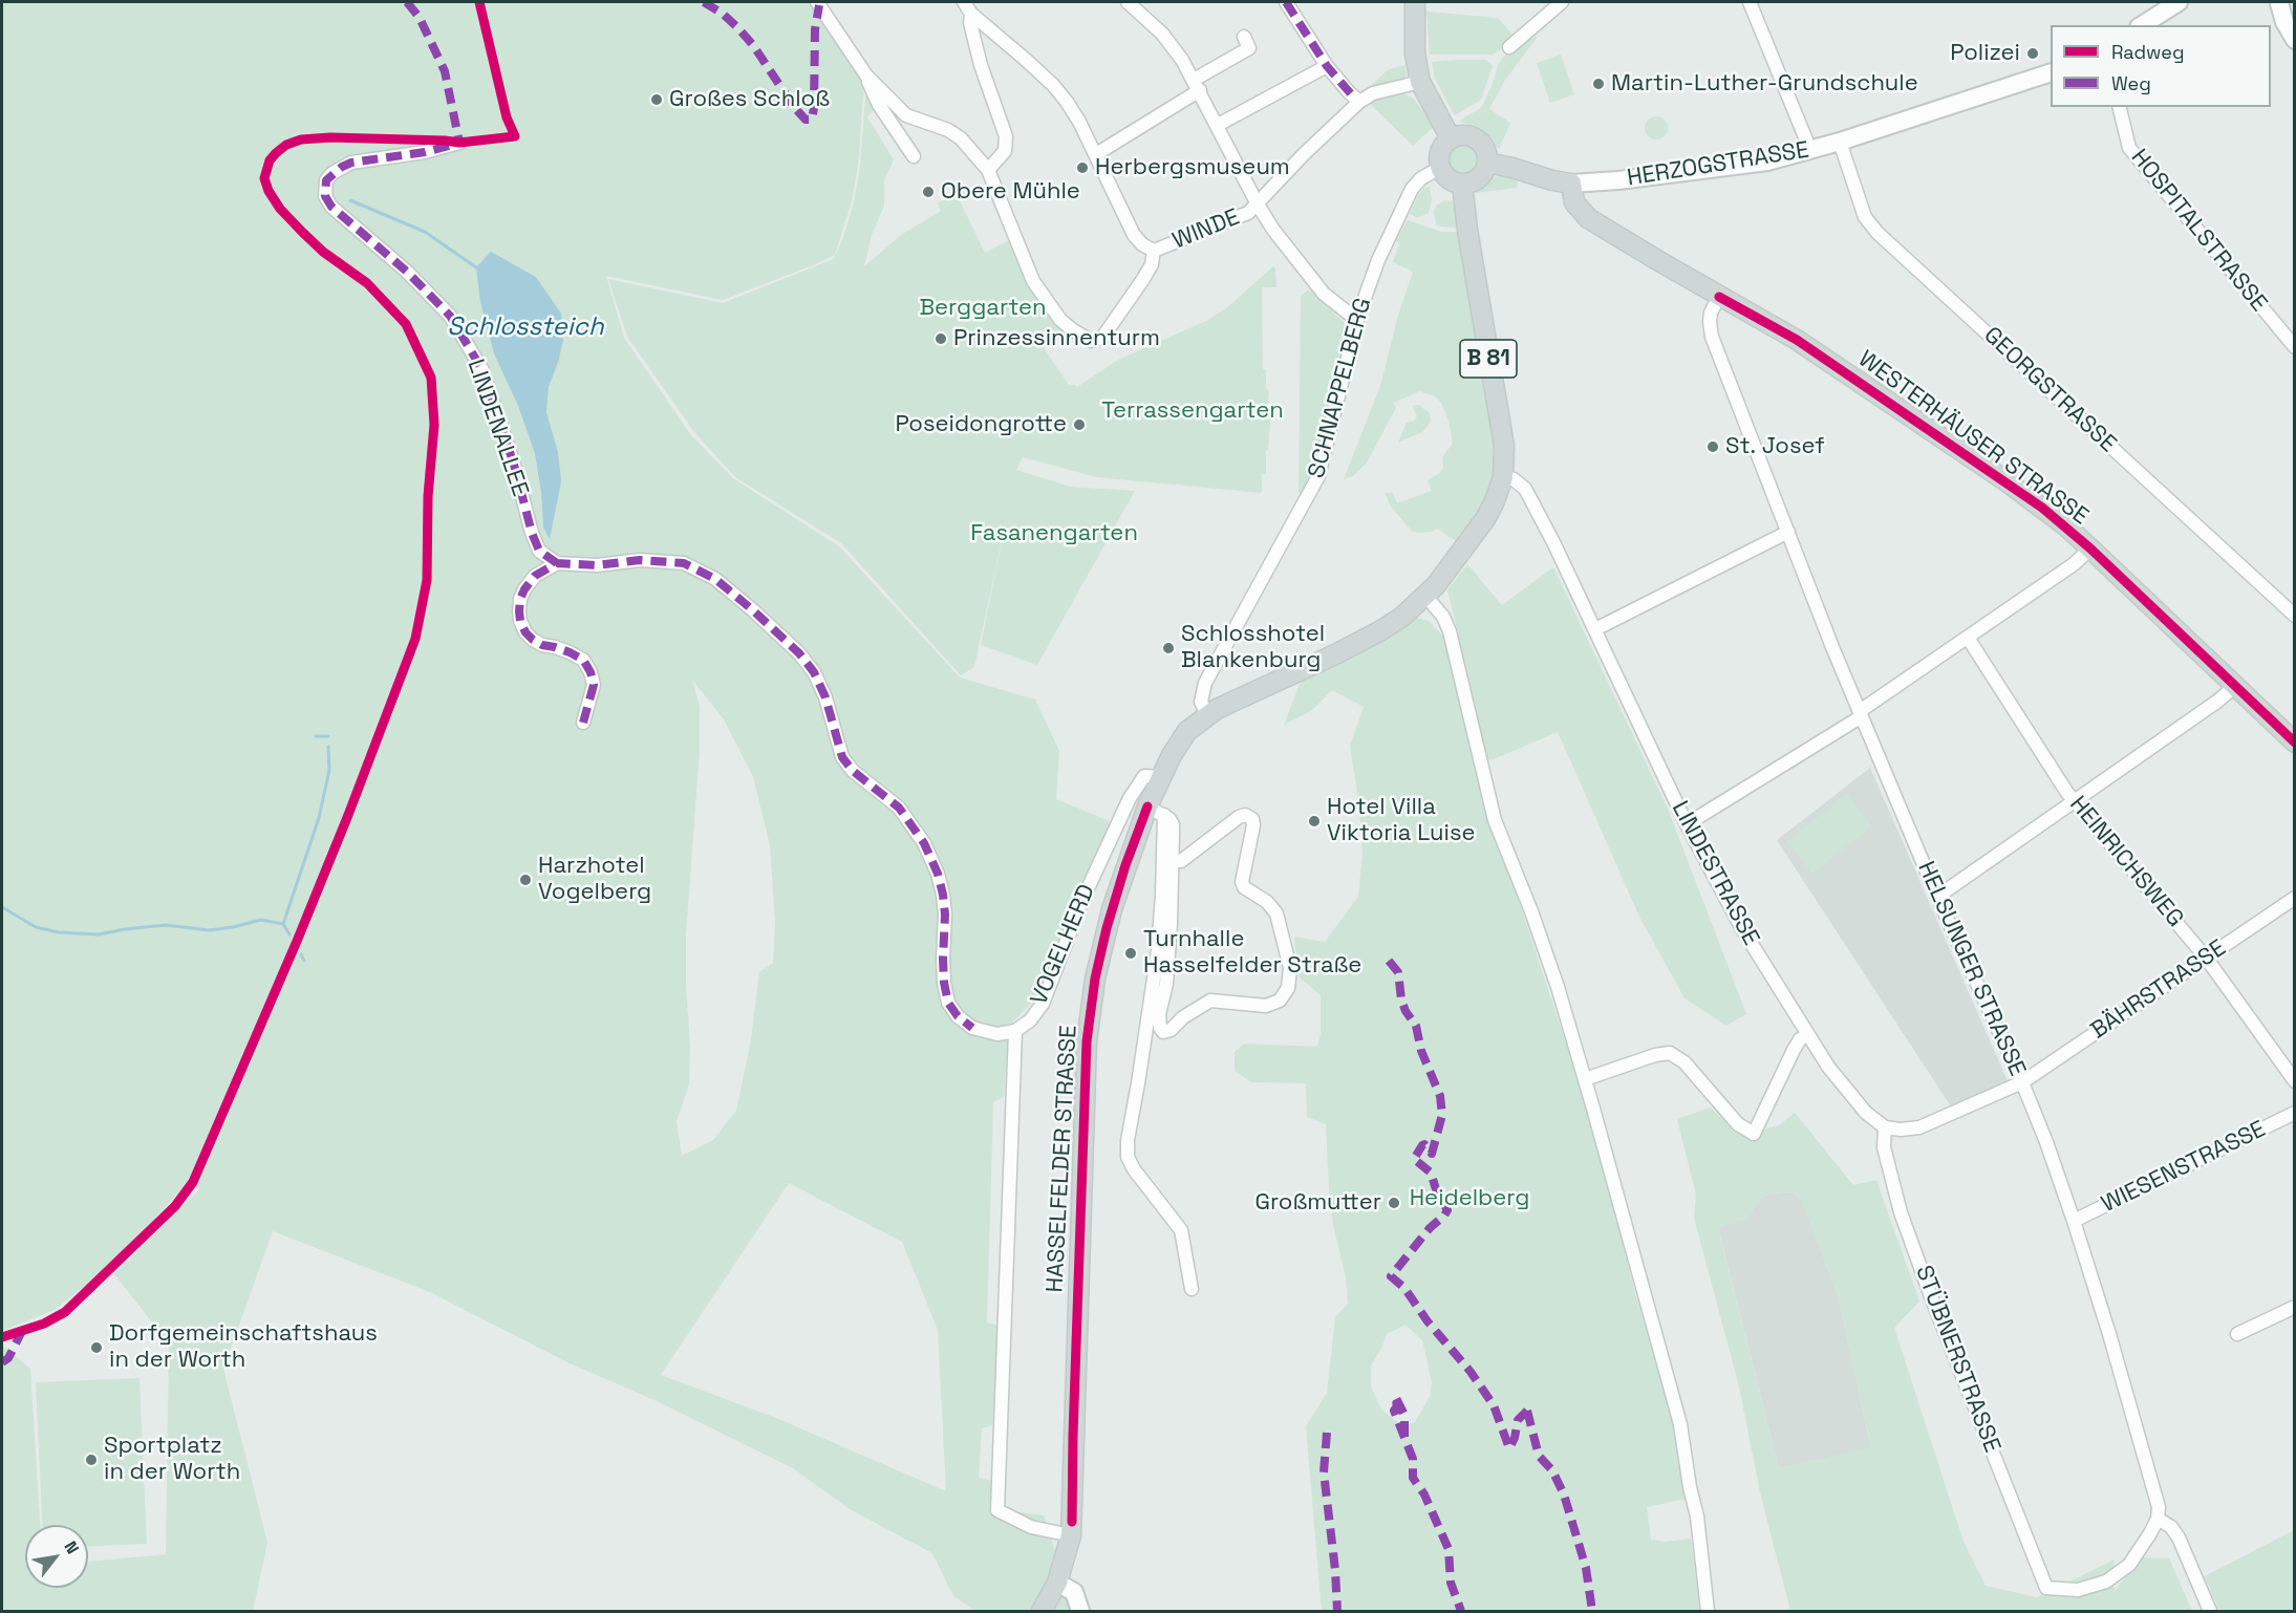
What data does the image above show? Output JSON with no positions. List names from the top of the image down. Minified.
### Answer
{"streets":{"main road":["HERZOGSTRASSE","B 81","WESTERHÄUSER STRASSE","HASSELFELDER STRASSE"],"street":["WINDE","HOSPITALSTRASSE","SCHNAPPELBERG","GEORGSTRASSE","LINDENALLEE","HEINRICHSWEG","LINDESTRASSE","VOGELHERD","HELSUNGER STRASSE","BÄHRSTRASSE","WIESENSTRASSE","STÜBNERSTRASSE"]},"crossings":[["HERZOGSTRASSE","SCHNAPPELBERG"],["HERZOGSTRASSE","GEORGSTRASSE"],["HERZOGSTRASSE","WESTERHÄUSER STRASSE"],["HERZOGSTRASSE","HASSELFELDER STRASSE"],["SCHNAPPELBERG","HASSELFELDER STRASSE"],["LINDENALLEE","VOGELHERD"],["WESTERHÄUSER STRASSE","HELSUNGER STRASSE"],["HEINRICHSWEG","BÄHRSTRASSE"],["LINDESTRASSE","HASSELFELDER STRASSE"],["LINDESTRASSE","STÜBNERSTRASSE"],["VOGELHERD","HASSELFELDER STRASSE"],["HELSUNGER STRASSE","BÄHRSTRASSE"],["HELSUNGER STRASSE","WIESENSTRASSE"],["HELSUNGER STRASSE","STÜBNERSTRASSE"]],"water":["Schlossteich"],"parks":["Berggarten","Terrassengarten","Fasanengarten","Heidelberg"],"places":["Polizei","Martin-Luther-Grundschule","Großes Schloß","Herbergsmuseum","Obere Mühle","Prinzessinnenturm","Poseidongrotte","St. Josef","Schlosshotel Blankenburg","Hotel Villa Viktoria Luise","Harzhotel Vogelberg","Turnhalle Hasselfelder Straße","Großmutter","Dorfgemeinschaftshaus in der Worth","Sportplatz in der Worth"],"legend":["Radweg","Weg"],"north":"top right"}
